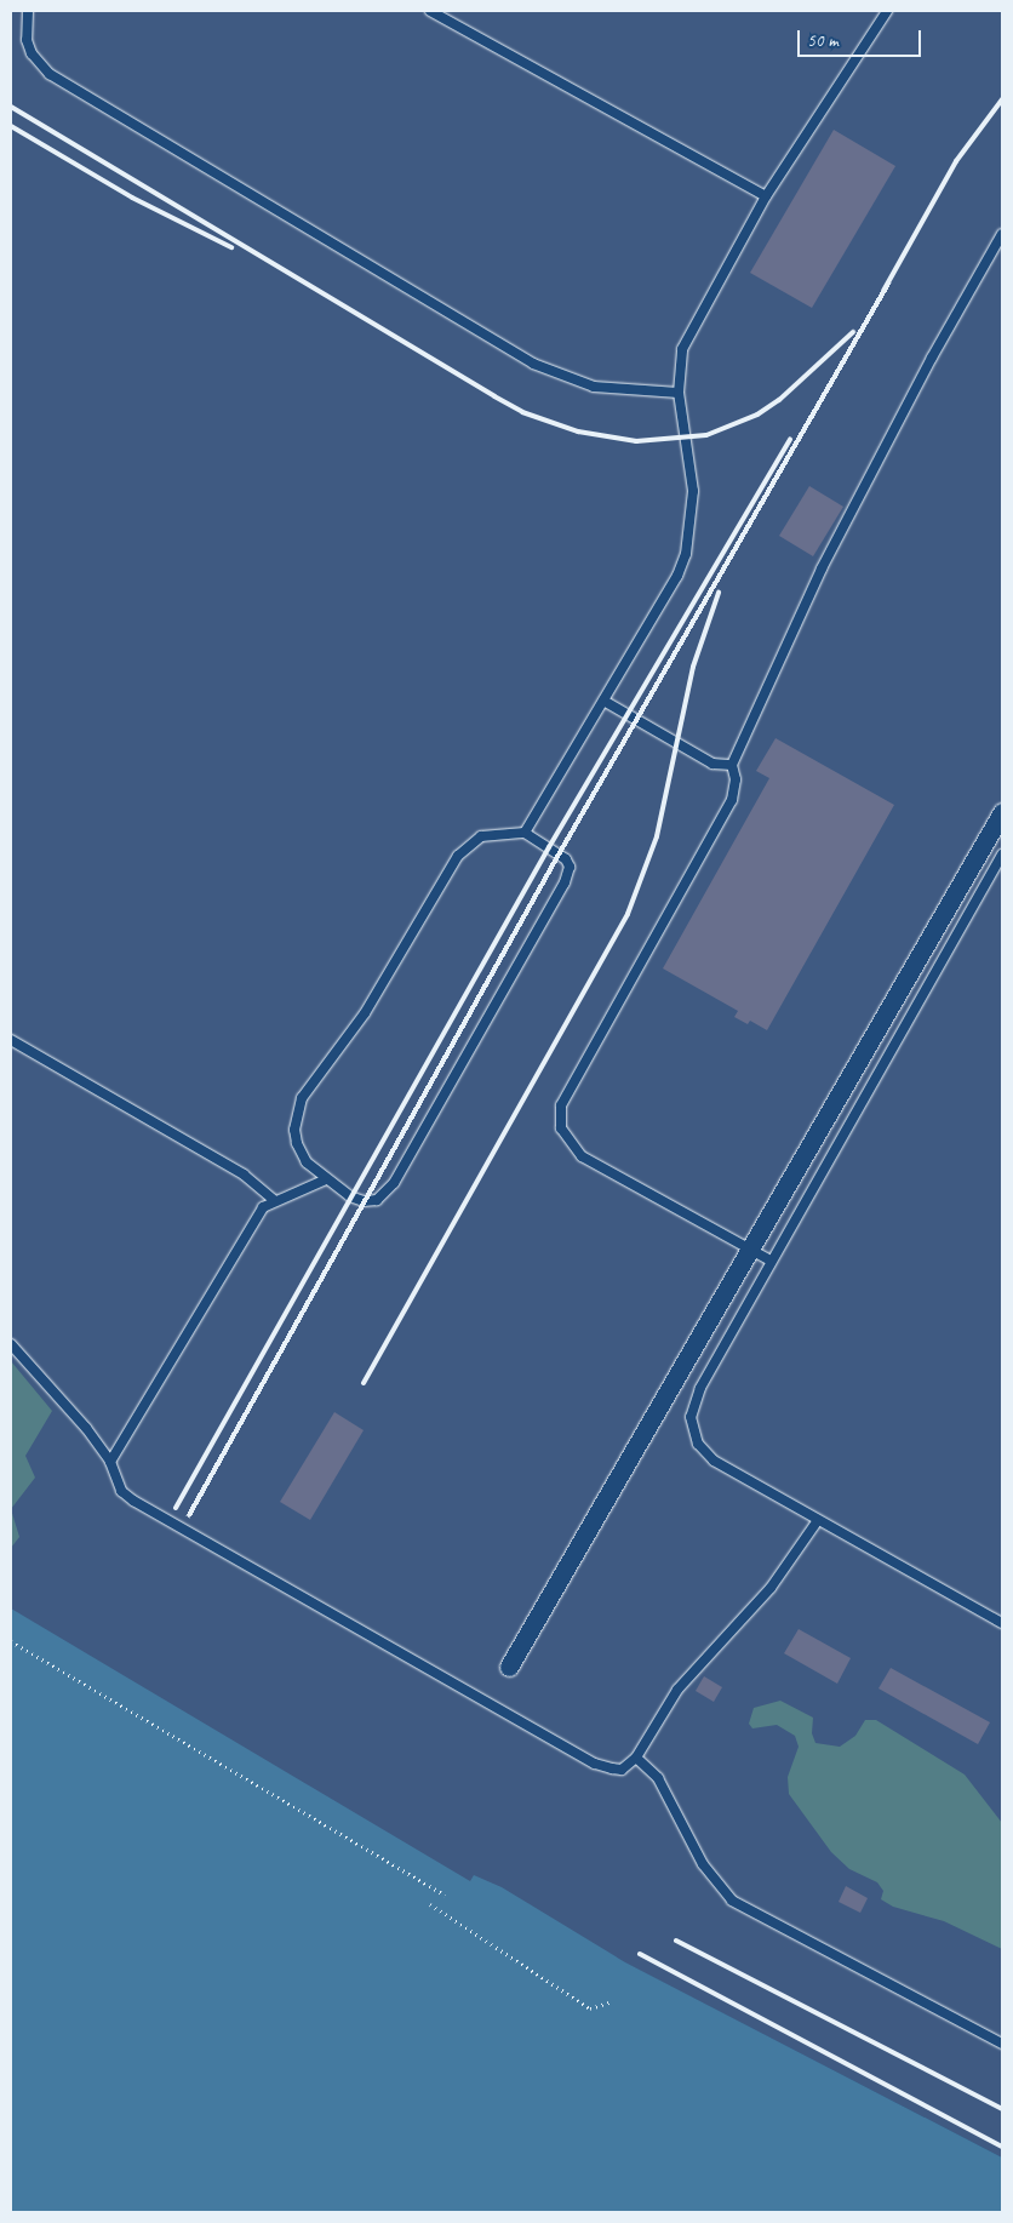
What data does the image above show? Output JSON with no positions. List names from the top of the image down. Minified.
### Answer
{"scale_bar":"50 m"}
